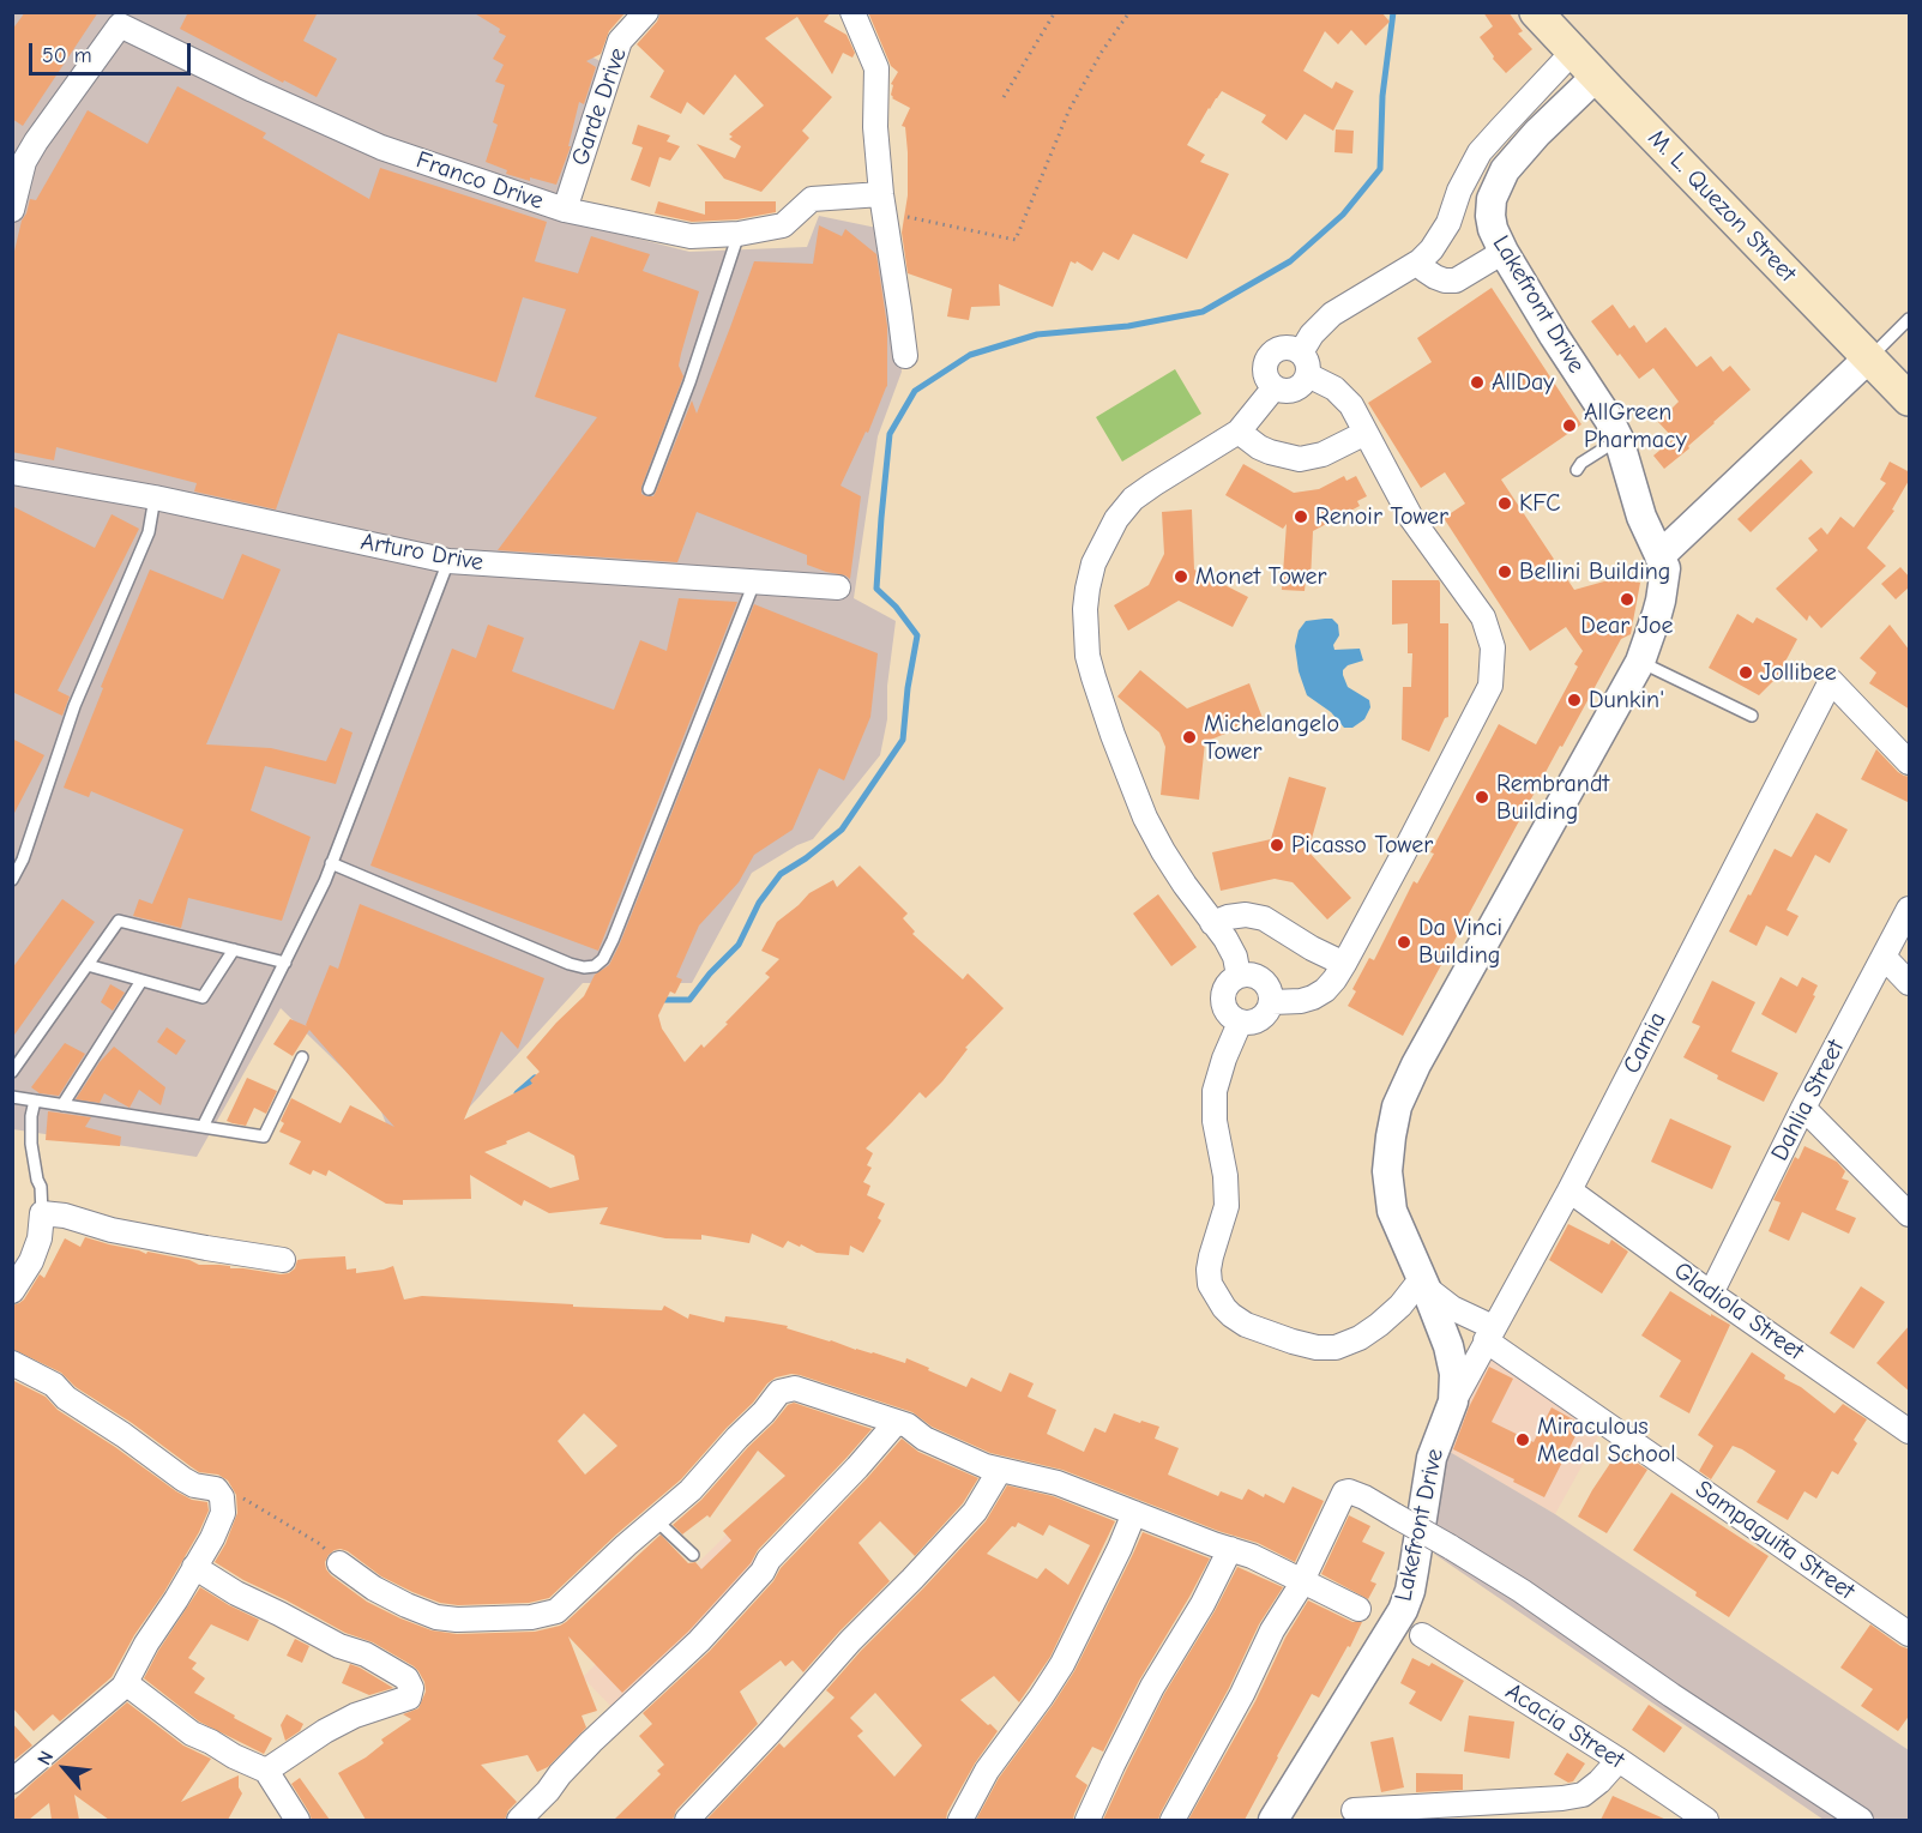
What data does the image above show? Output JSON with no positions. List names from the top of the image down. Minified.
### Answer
{"streets":{"main road":["M. L. Quezon Street"],"street":["Garde Drive","Franco Drive","Lakefront Drive","Arturo Drive","Camia","Dahlia Street","Gladiola Street","Sampaguita Street","Acacia Street"]},"crossings":[["Garde Drive","Franco Drive"],["M. L. Quezon Street","Lakefront Drive"],["Lakefront Drive","Camia"],["Lakefront Drive","Sampaguita Street"],["Camia","Gladiola Street"],["Camia","Sampaguita Street"],["Dahlia Street","Gladiola Street"]],"places":["AllDay","AllGreen Pharmacy","KFC","Renoir Tower","Bellini Building","Monet Tower","Dear Joe","Jollibee","Dunkin'","Michelangelo Tower","Rembrandt Building","Picasso Tower","Da Vinci Building","Miraculous Medal School"],"scale_bar":"50 m","north":"top left"}
